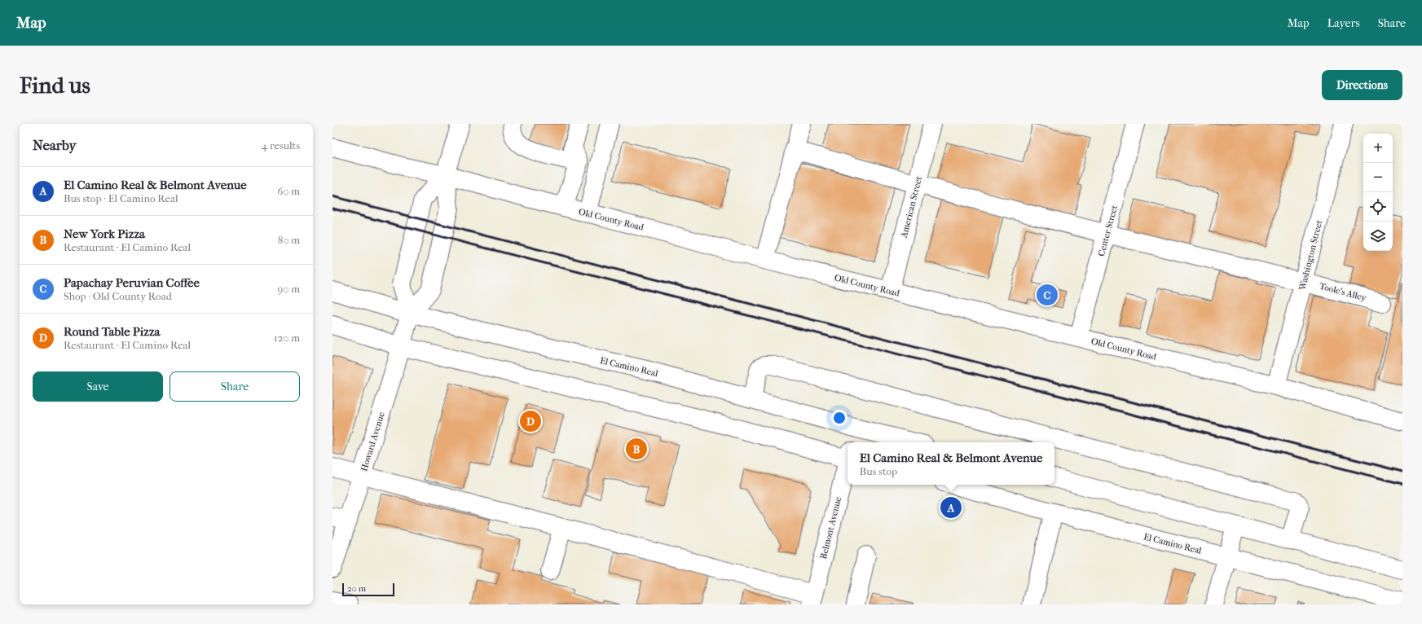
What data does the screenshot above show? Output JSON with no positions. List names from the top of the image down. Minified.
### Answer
{"streets":{"street":["American Street","Old County Road","Center Street","Washington Street","Toole's Alley","El Camino Real","Howard Avenue","Belmont Avenue"]},"crossings":[["American Street","Old County Road"],["American Street","Toole's Alley"],["Old County Road","Center Street"],["Old County Road","Washington Street"],["Old County Road","Howard Avenue"],["Center Street","Toole's Alley"],["Washington Street","Toole's Alley"],["El Camino Real","Howard Avenue"]],"scale_bar":"20 m","page":{"header":"Map","nav":["Map","Layers","Share"],"buttons":["Directions",["Save","Share"]],"title":"Find us","heading":["Nearby","4 results"],"map_buttons":["+","−"],"list":[{"mark":"A","name":"El Camino Real & Belmont Avenue","note":"Bus stop · El Camino Real","value":"60 m"},{"mark":"B","name":"New York Pizza","note":"Restaurant · El Camino Real","value":"80 m"},{"mark":"C","name":"Papachay Peruvian Coffee","note":"Shop · Old County Road","value":"90 m"},{"mark":"D","name":"Round Table Pizza","note":"Restaurant · El Camino Real","value":"120 m"}],"pins":["C","D","B","A"],"popup":["El Camino Real & Belmont Avenue","Bus stop"],"scale":"20 m"}}
